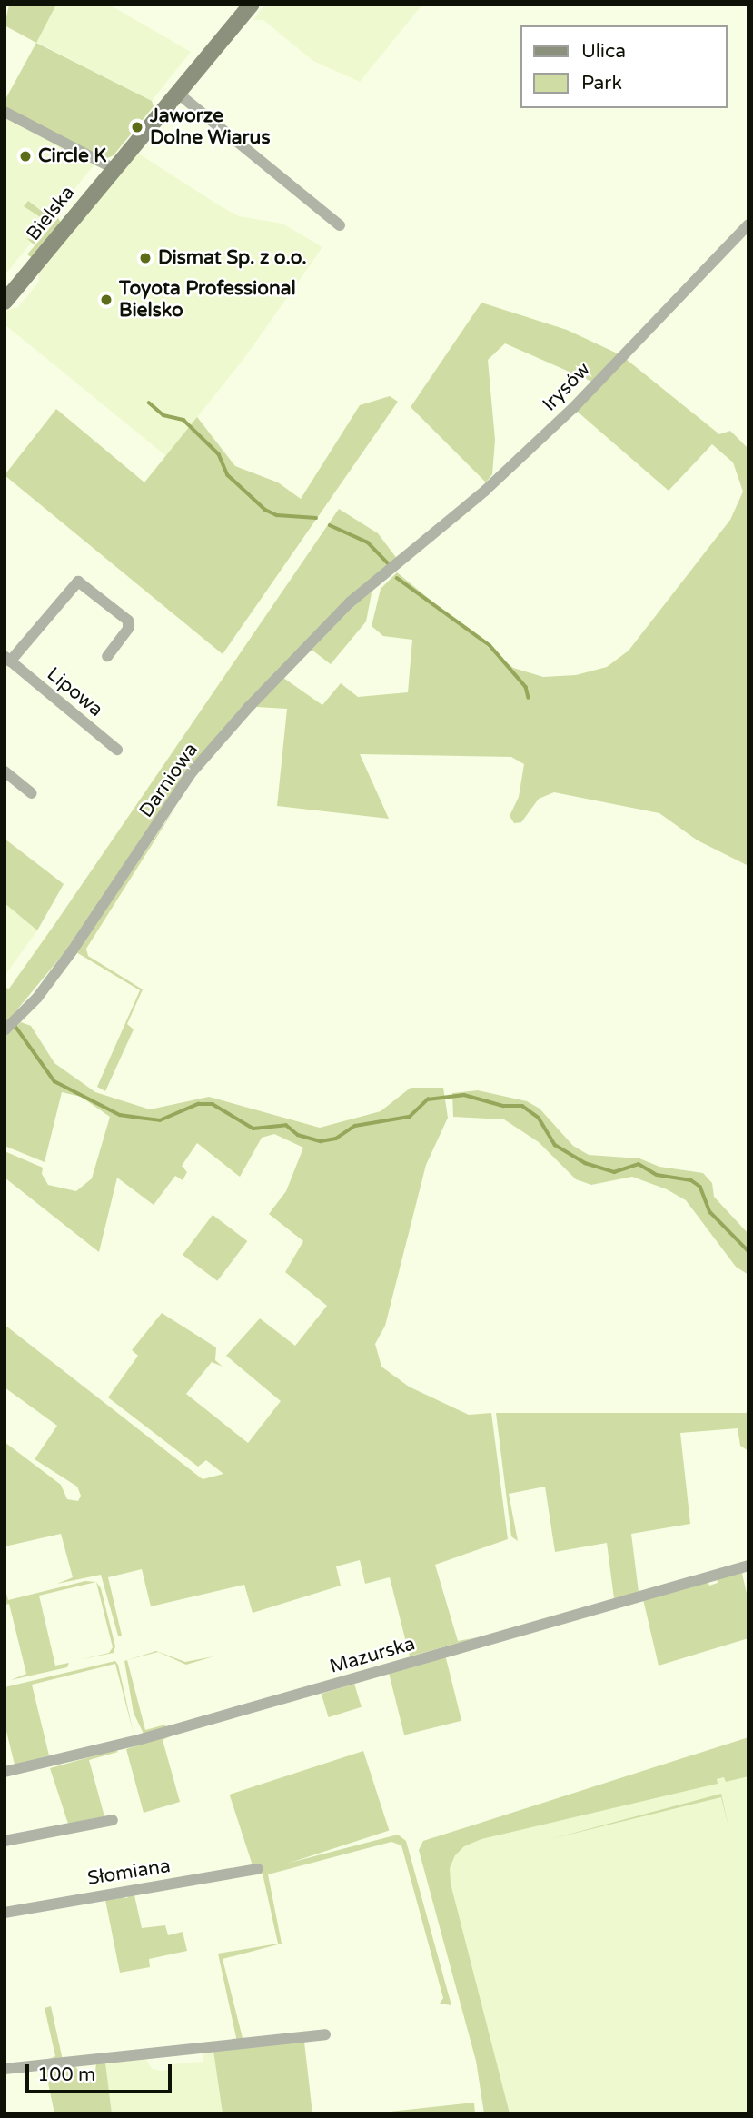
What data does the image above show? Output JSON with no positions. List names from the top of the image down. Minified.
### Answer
{"streets":{"main road":["Bielska"],"street":["Irysów","Lipowa","Darniowa","Mazurska","Słomiana"]},"crossings":[["Irysów","Darniowa"]],"places":["Jaworze Dolne Wiarus","Circle K","Dismat Sp. z o.o.","Toyota Professional Bielsko"],"legend":["Ulica","Park"],"scale_bar":"100 m"}
